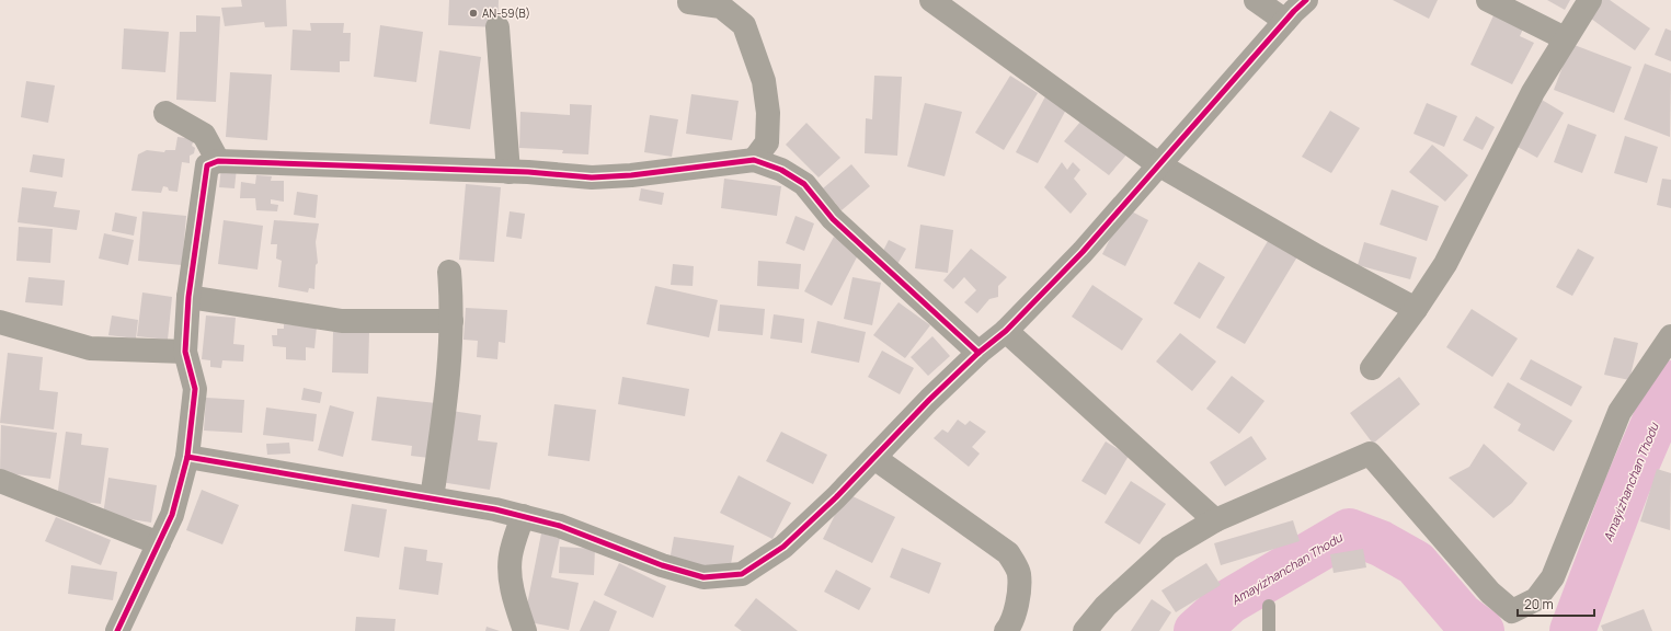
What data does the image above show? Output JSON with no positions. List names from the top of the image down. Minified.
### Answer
{"water":["Amayizhanchan Thodu"],"places":["AN-59(B)"],"scale_bar":"20 m"}
